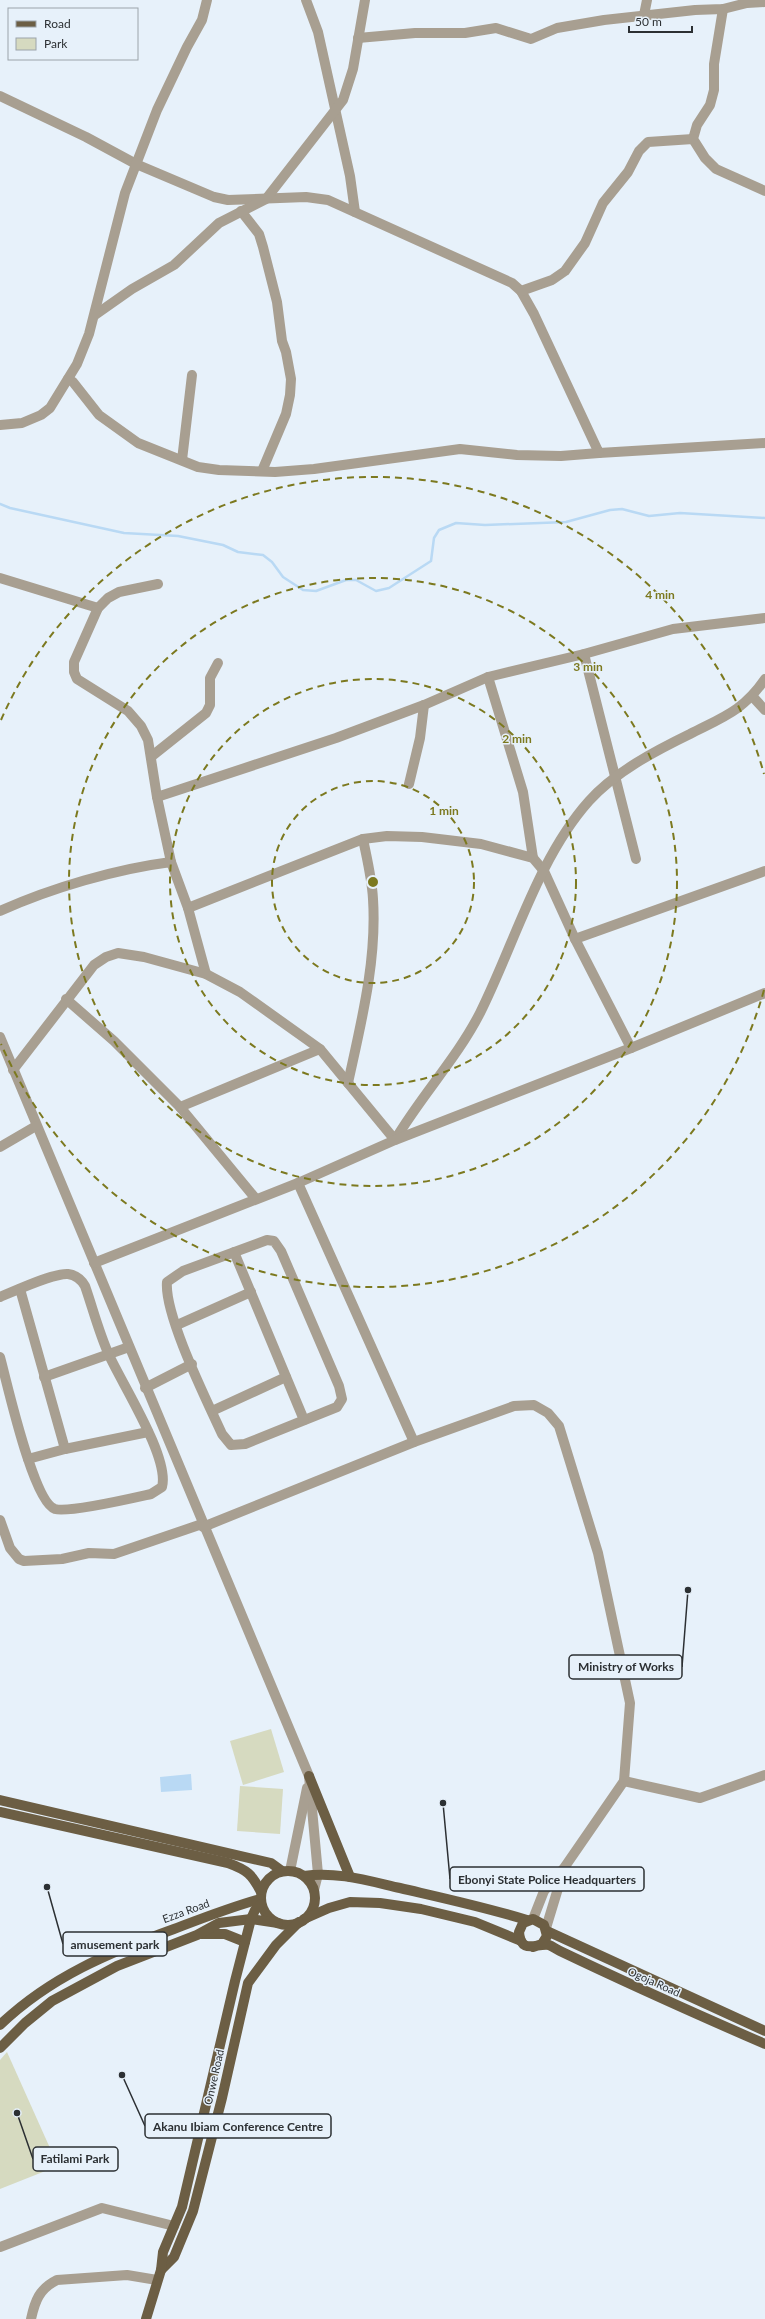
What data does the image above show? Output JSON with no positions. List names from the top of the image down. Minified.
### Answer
{"streets":{"main road":["Ezza Road","Ogoja Road","Onwe Road"]},"crossings":[["Ezza Road","Onwe Road"]],"places":["Ministry of Works","Ebonyi State Police Headquarters","amusement park","Akanu Ibiam Conference Centre","Fatilami Park"],"legend":["Road","Park"],"scale_bar":"50 m","rings":["4 min","3 min","2 min","1 min"]}
